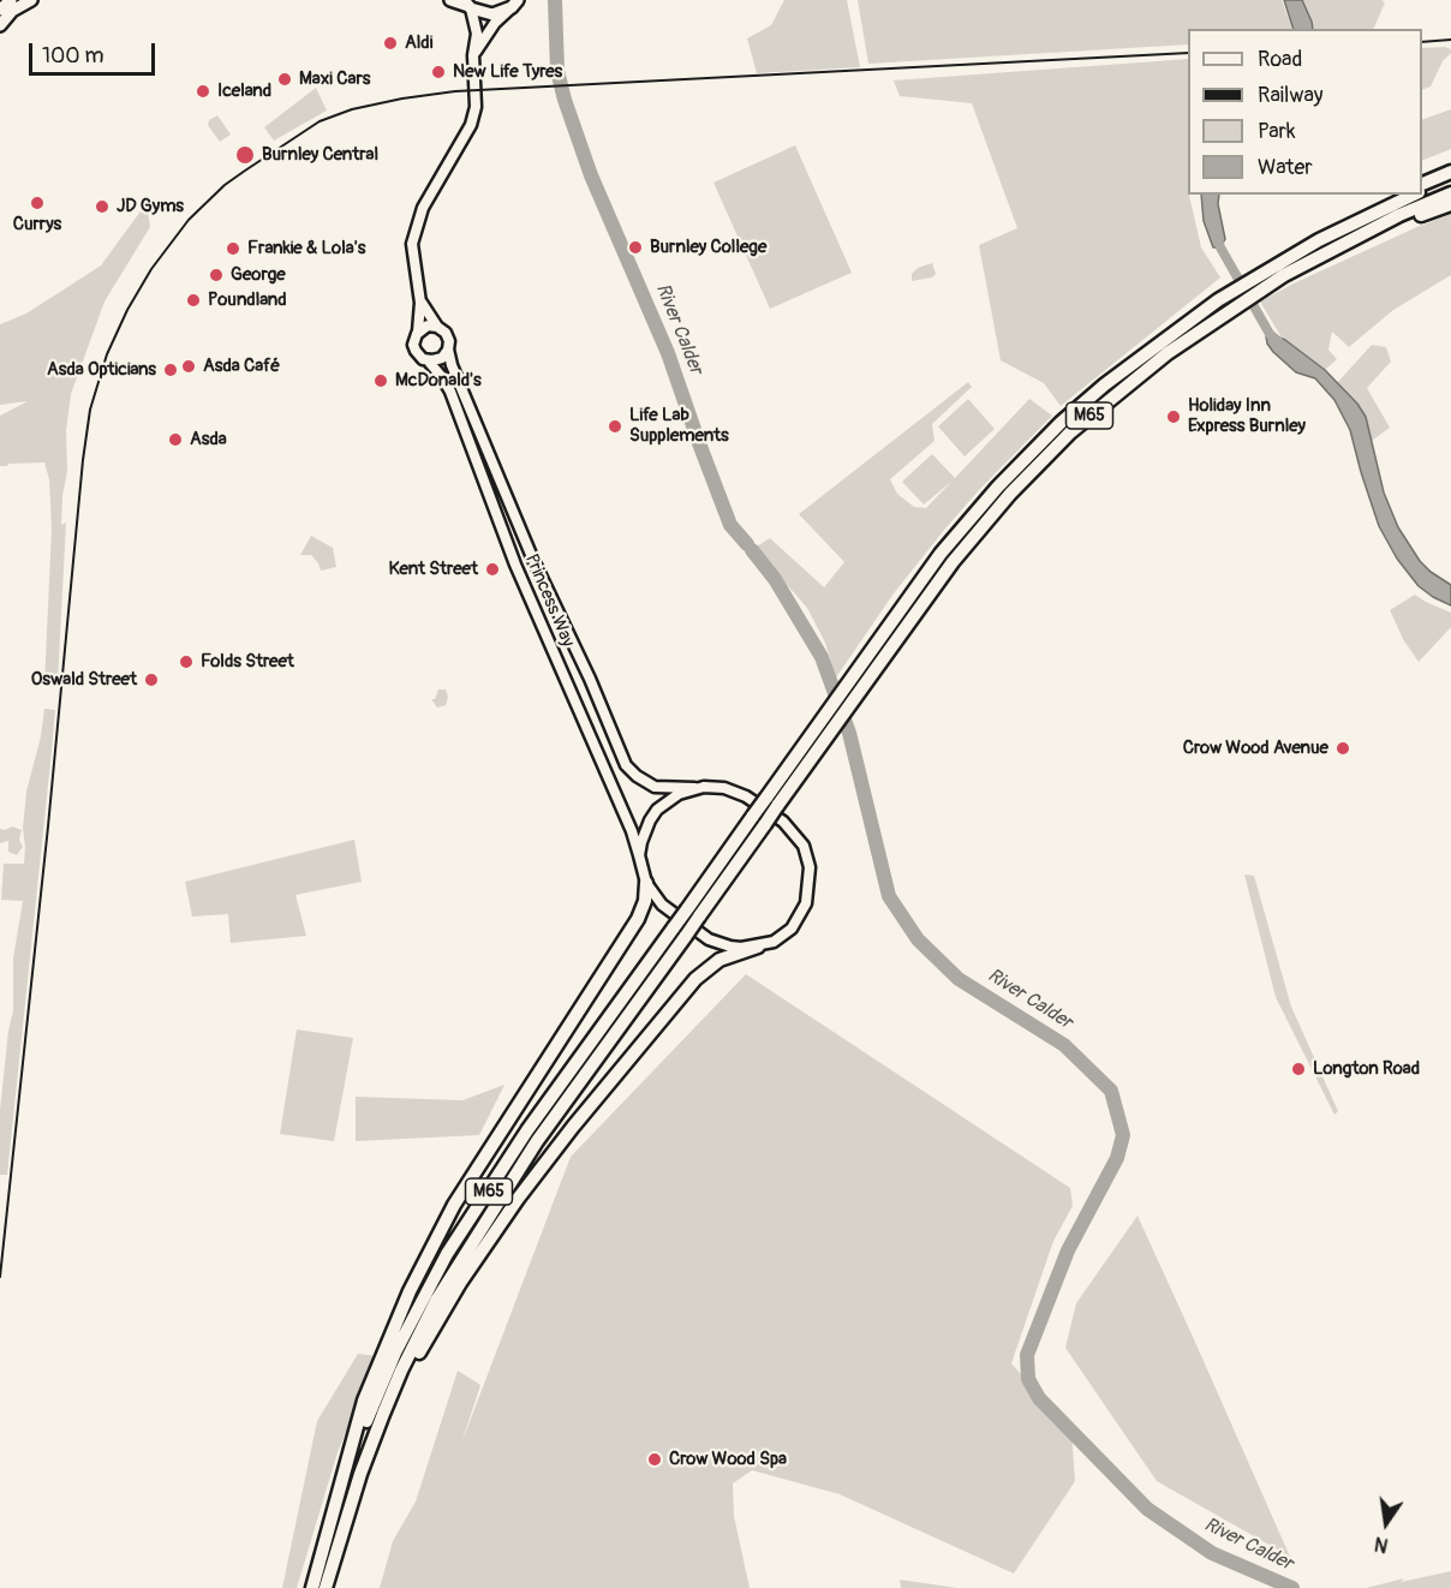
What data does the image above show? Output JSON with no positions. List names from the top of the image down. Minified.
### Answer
{"streets":{"highway":["M65"],"main road":["Princess Way"]},"water":["River Calder"],"places":["Aldi","New Life Tyres","Maxi Cars","Iceland","Burnley Central","Currys","JD Gyms","Burnley College","Frankie & Lola's","George","Poundland","Asda Café","Asda Opticians","McDonald's","Holiday Inn Express Burnley","Life Lab Supplements","Asda","Kent Street","Folds Street","Oswald Street","Crow Wood Avenue","Longton Road","Crow Wood Spa"],"legend":["Road","Railway","Park","Water"],"scale_bar":"100 m","north":"bottom"}
